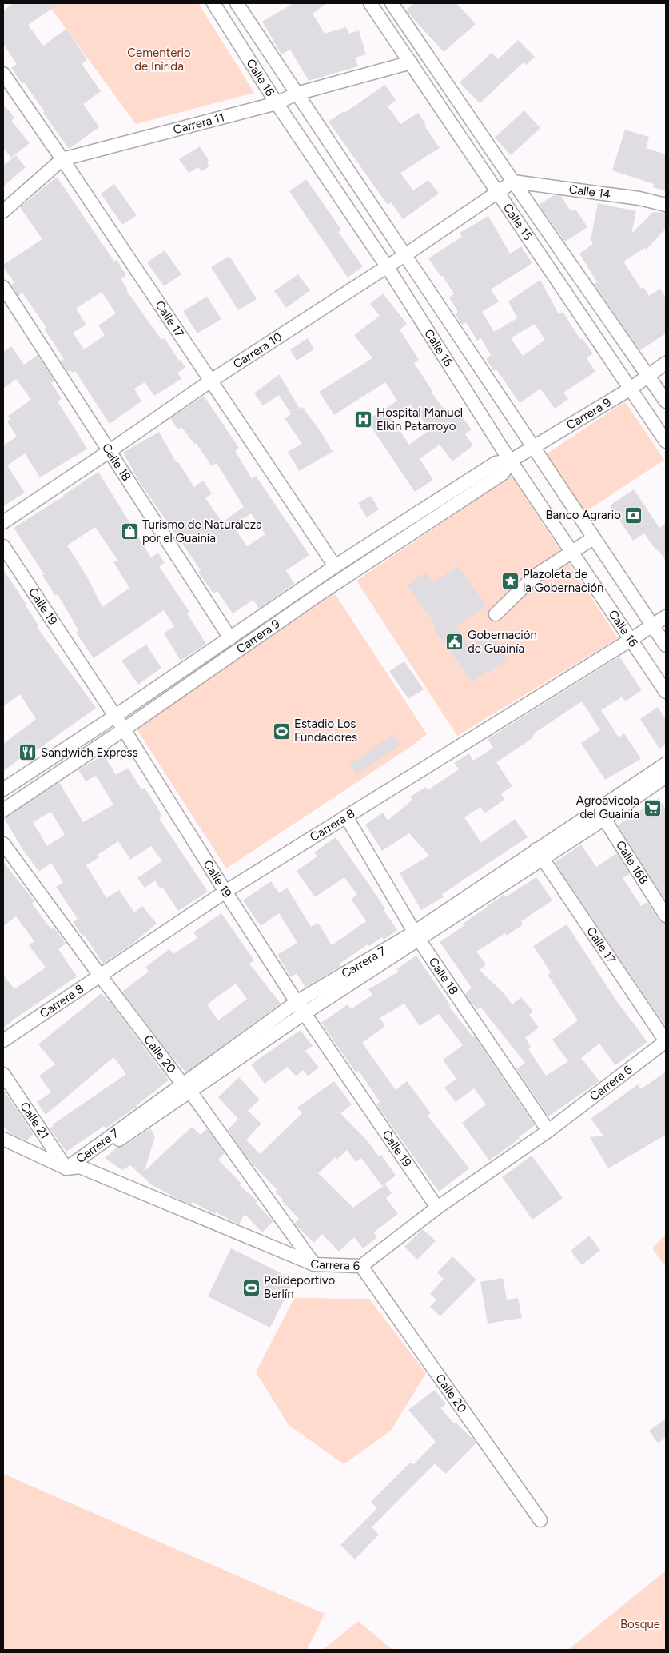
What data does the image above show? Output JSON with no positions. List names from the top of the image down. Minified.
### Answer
{"streets":{"street":["Calle 16","Carrera 11","Calle 14","Calle 15","Calle 17","Carrera 10","Carrera 9","Calle 18","Calle 19","Carrera 8","Calle 16B","Carrera 7","Calle 20","Carrera 6","Calle 21"]},"crossings":[["Calle 16","Carrera 11"],["Calle 16","Carrera 10"],["Calle 16","Carrera 9"],["Calle 16","Carrera 8"],["Carrera 11","Calle 15"],["Carrera 11","Calle 17"],["Calle 14","Calle 15"],["Calle 14","Carrera 10"],["Calle 15","Carrera 10"],["Calle 15","Carrera 9"],["Calle 17","Carrera 10"],["Calle 17","Carrera 9"],["Calle 17","Carrera 7"],["Calle 17","Carrera 6"],["Carrera 10","Calle 18"],["Carrera 9","Calle 18"],["Carrera 9","Calle 19"],["Calle 18","Carrera 8"],["Calle 18","Carrera 7"],["Calle 18","Carrera 6"],["Calle 19","Carrera 8"],["Calle 19","Carrera 7"],["Calle 19","Carrera 6"],["Carrera 8","Calle 20"],["Calle 16B","Carrera 7"],["Carrera 7","Calle 20"],["Carrera 7","Carrera 6"],["Carrera 7","Calle 21"],["Calle 20","Carrera 6"],["Carrera 6","Calle 21"]],"parks":["Cementerio de Inírida","Bosque"],"places":{"hospital":["Hospital Manuel Elkin Patarroyo"],"bank":["Banco Agrario"],"shop":["Turismo de Naturaleza por el Guainía"],"place":["Plazoleta de la Gobernación"],"public building":["Gobernación de Guainía"],"sports":["Estadio Los Fundadores","Polideportivo Berlín"],"restaurant":["Sandwich Express"],"supermarket":["Agroavicola del Guainia"]}}
